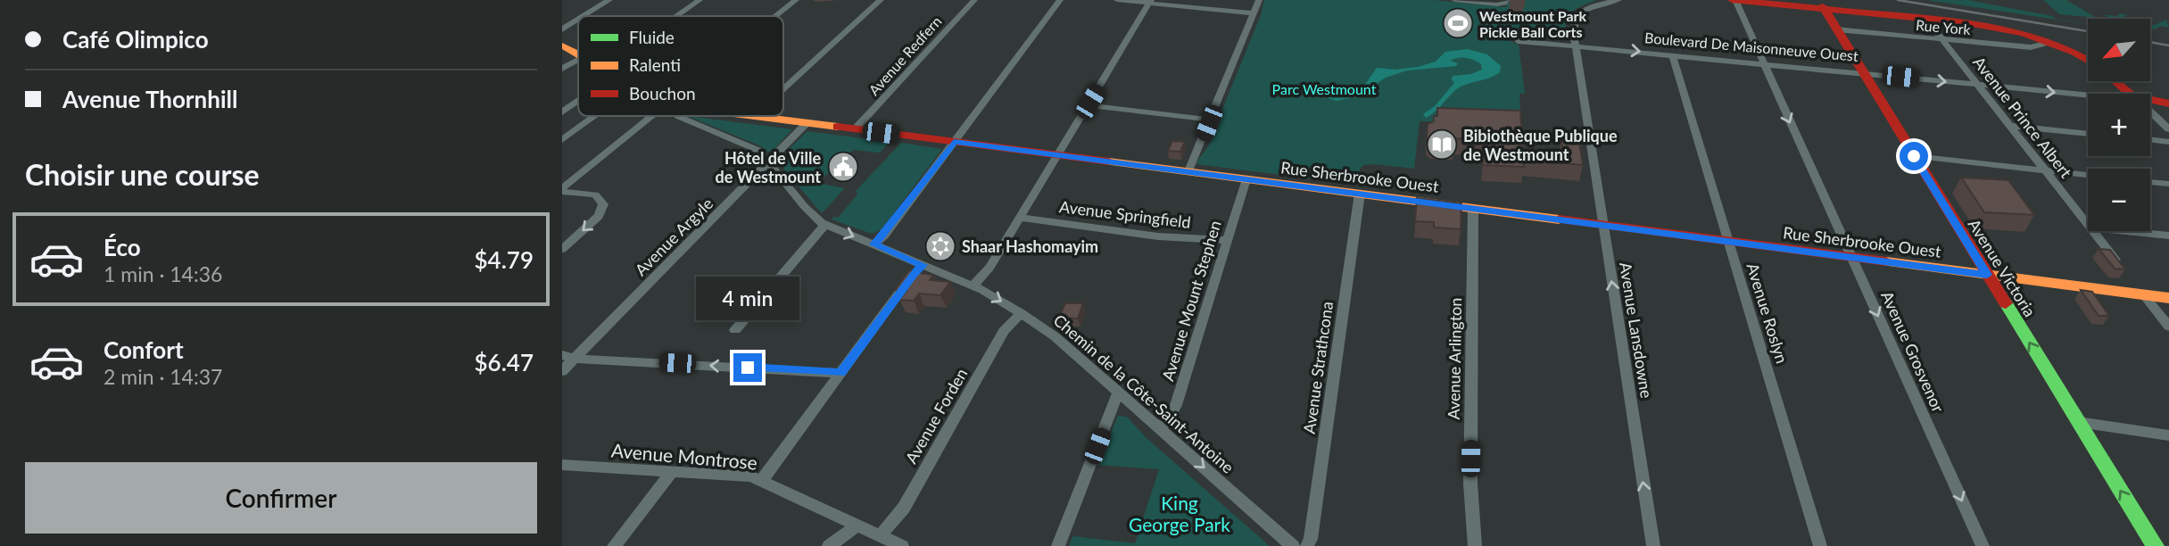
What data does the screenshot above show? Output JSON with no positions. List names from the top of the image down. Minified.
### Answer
{"streets":{"main road":["Boulevard De Maisonneuve Ouest","Rue Sherbrooke Ouest","Avenue Victoria"],"street":["Rue York","Avenue Redfern","Avenue Prince Albert","Avenue Springfield","Avenue Argyle","Avenue Mount Stephen","Avenue Roslyn","Avenue Lansdowne","Avenue Grosvenor","Avenue Arlington","Avenue Strathcona","Chemin de la Côte-Saint-Antoine","Avenue Forden","Avenue Montrose"]},"crossings":[["Rue York","Avenue Prince Albert"],["Rue York","Avenue Victoria"],["Boulevard De Maisonneuve Ouest","Avenue Prince Albert"],["Boulevard De Maisonneuve Ouest","Avenue Victoria"],["Boulevard De Maisonneuve Ouest","Avenue Roslyn"],["Boulevard De Maisonneuve Ouest","Avenue Lansdowne"],["Boulevard De Maisonneuve Ouest","Avenue Grosvenor"],["Avenue Redfern","Rue Sherbrooke Ouest"],["Rue Sherbrooke Ouest","Avenue Argyle"],["Rue Sherbrooke Ouest","Avenue Victoria"],["Rue Sherbrooke Ouest","Avenue Mount Stephen"],["Rue Sherbrooke Ouest","Avenue Roslyn"],["Rue Sherbrooke Ouest","Avenue Lansdowne"],["Rue Sherbrooke Ouest","Avenue Grosvenor"],["Rue Sherbrooke Ouest","Avenue Arlington"],["Rue Sherbrooke Ouest","Avenue Strathcona"],["Avenue Springfield","Avenue Mount Stephen"],["Avenue Argyle","Chemin de la Côte-Saint-Antoine"],["Avenue Mount Stephen","Chemin de la Côte-Saint-Antoine"],["Chemin de la Côte-Saint-Antoine","Avenue Forden"],["Avenue Forden","Avenue Montrose"]],"one_way":["Avenue Victoria","Avenue Lansdowne","Avenue Grosvenor","Chemin de la Côte-Saint-Antoine"],"parks":["Parc Westmount","King George Park"],"places":{"sports":["Westmount Park Pickle Ball Corts"],"library":["Bibiothèque Publique de Westmount"],"public building":["Hôtel de Ville de Westmount"],"synagogue":["Shaar Hashomayim"]},"legend":["Fluide","Ralenti","Bouchon"],"north":"bottom left","page":{"banner":["Café Olimpico","Avenue Thornhill"],"map_buttons":["+","−"],"heading":"Choisir une course","list":[{"name":"Éco","note":"1 min · 14:36","value":"$4.79"},{"name":"Confort","note":"2 min · 14:37","value":"$6.47"}],"bubble":"4 min","buttons":"Confirmer"}}
